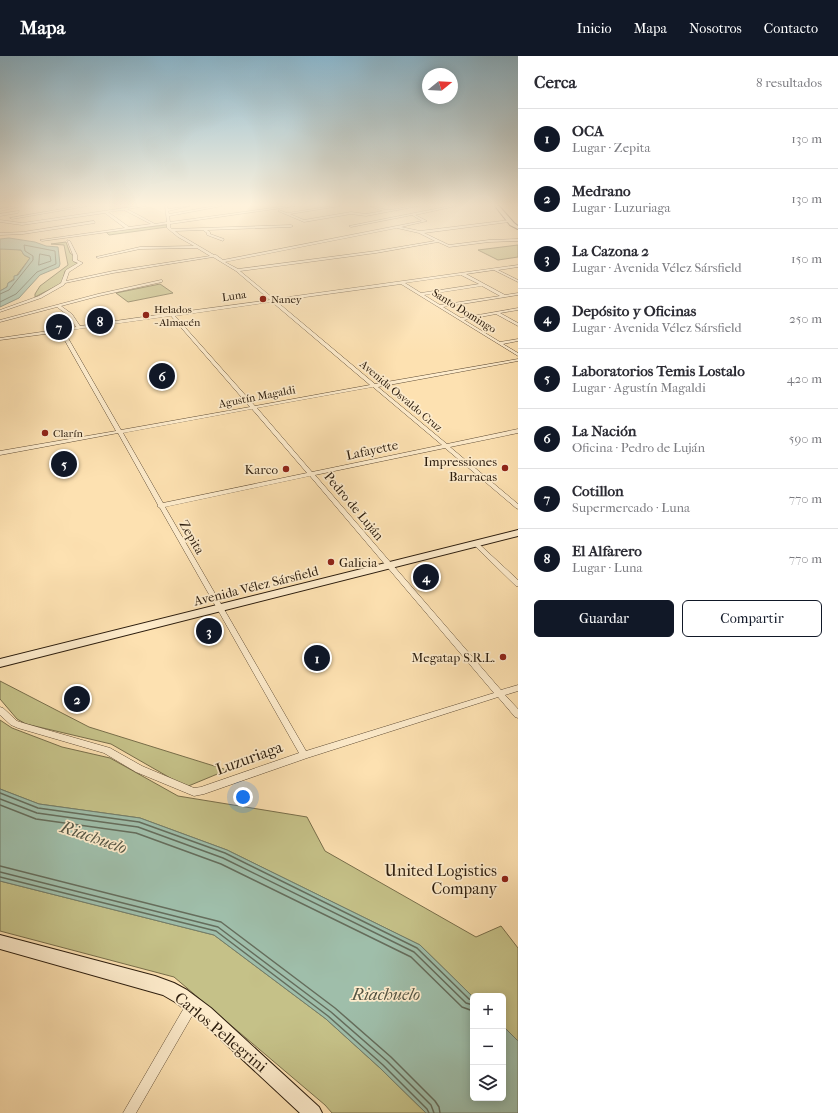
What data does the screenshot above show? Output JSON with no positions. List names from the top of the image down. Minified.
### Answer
{"streets":{"main road":["Avenida Vélez Sársfield","Carlos Pellegrini"],"street":["Luna","Santo Domingo","Avenida Osvaldo Cruz","Agustín Magaldi","Lafayette","Pedro de Luján","Zepita","Luzuriaga"]},"crossings":[["Luna","Santo Domingo"],["Luna","Avenida Osvaldo Cruz"],["Luna","Pedro de Luján"],["Luna","Zepita"],["Avenida Osvaldo Cruz","Agustín Magaldi"],["Avenida Osvaldo Cruz","Lafayette"],["Agustín Magaldi","Pedro de Luján"],["Agustín Magaldi","Zepita"],["Lafayette","Pedro de Luján"],["Lafayette","Zepita"],["Pedro de Luján","Avenida Vélez Sársfield"],["Pedro de Luján","Luzuriaga"],["Zepita","Avenida Vélez Sársfield"],["Zepita","Luzuriaga"]],"water":["Riachuelo"],"places":["Naney","Helados - Almacén","Clarín","Impressiones Barracas","Karco","Galicia","Megatap S.R.L.","United Logistics Company"],"north":"right","page":{"header":"Mapa","nav":["Inicio","Mapa","Nosotros","Contacto"],"heading":["Cerca","8 resultados"],"list":[{"mark":"1","name":"OCA","note":"Lugar · Zepita","value":"130 m"},{"mark":"2","name":"Medrano","note":"Lugar · Luzuriaga","value":"130 m"},{"mark":"3","name":"La Cazona 2","note":"Lugar · Avenida Vélez Sársfield","value":"150 m"},{"mark":"4","name":"Depósito y Oficinas","note":"Lugar · Avenida Vélez Sársfield","value":"250 m"},{"mark":"5","name":"Laboratorios Temis Lostalo","note":"Lugar · Agustín Magaldi","value":"420 m"},{"mark":"6","name":"La Nación","note":"Oficina · Pedro de Luján","value":"590 m"},{"mark":"7","name":"Cotillon","note":"Supermercado · Luna","value":"770 m"},{"mark":"8","name":"El Alfarero","note":"Lugar · Luna","value":"770 m"}],"pins":["8","7","6","5","4","3","1","2"],"buttons":["Guardar","Compartir"],"map_buttons":["+","−"]}}
